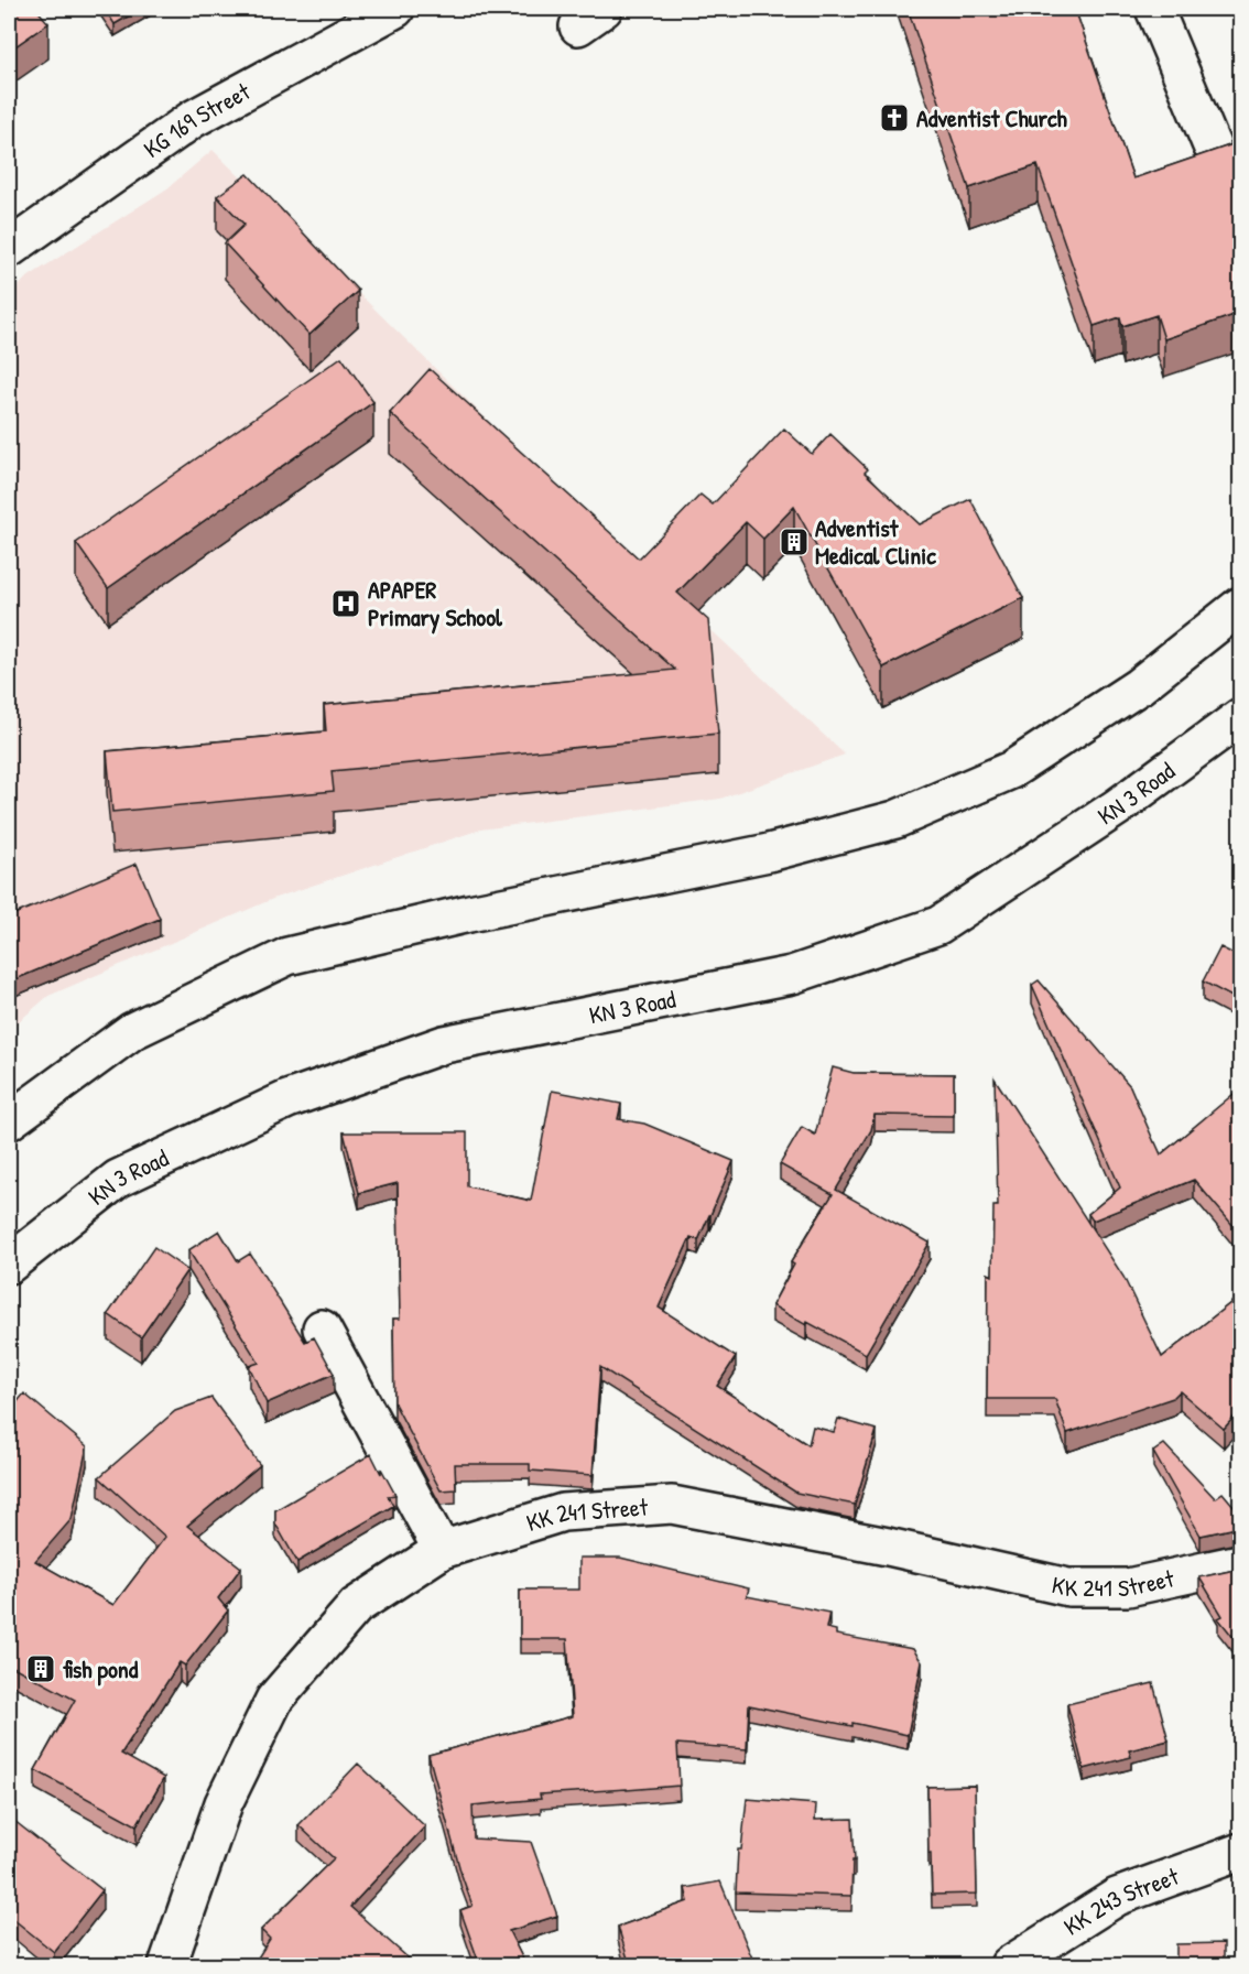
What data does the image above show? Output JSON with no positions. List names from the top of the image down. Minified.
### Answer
{"streets":{"main road":["KG 169 Street","KN 3 Road","KK 241 Street","KK 243 Street"]},"places":{"church":["Adventist Church"],"building":["Adventist Medical Clinic","fish pond"],"hospital":["APAPER Primary School"]}}
